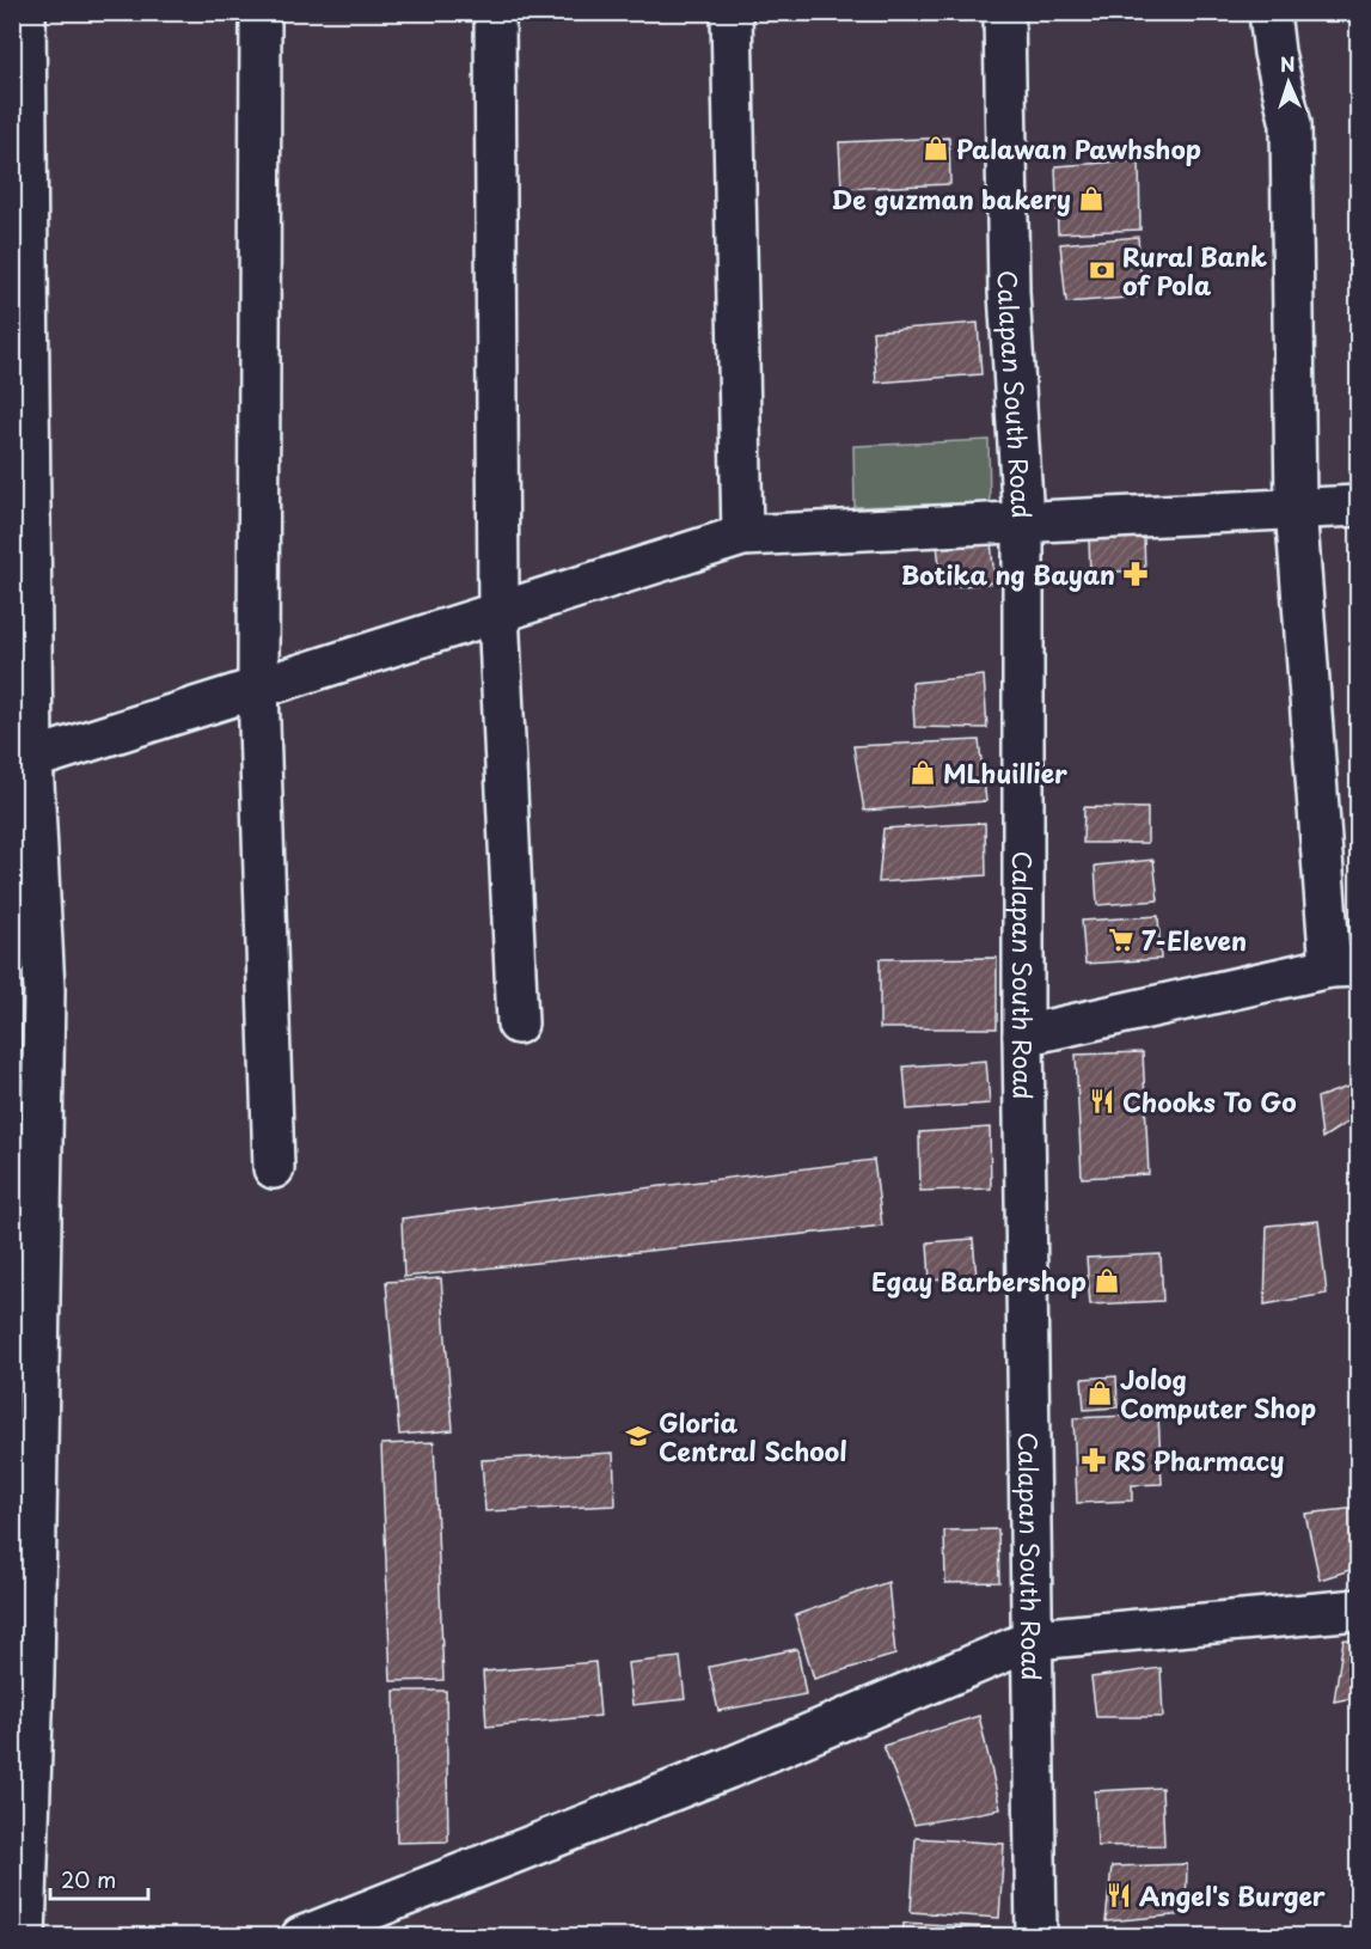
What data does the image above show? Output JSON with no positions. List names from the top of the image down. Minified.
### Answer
{"streets":{"main road":["Calapan South Road"]},"places":{"shop":["Palawan Pawhshop","De guzman bakery","MLhuillier","Egay Barbershop","Jolog Computer Shop"],"bank":["Rural Bank of Pola"],"pharmacy":["Botika ng Bayan","RS Pharmacy"],"supermarket":["7-Eleven"],"restaurant":["Chooks To Go","Angel's Burger"],"school or university":["Gloria Central School"]},"scale_bar":"20 m","north":"top"}
